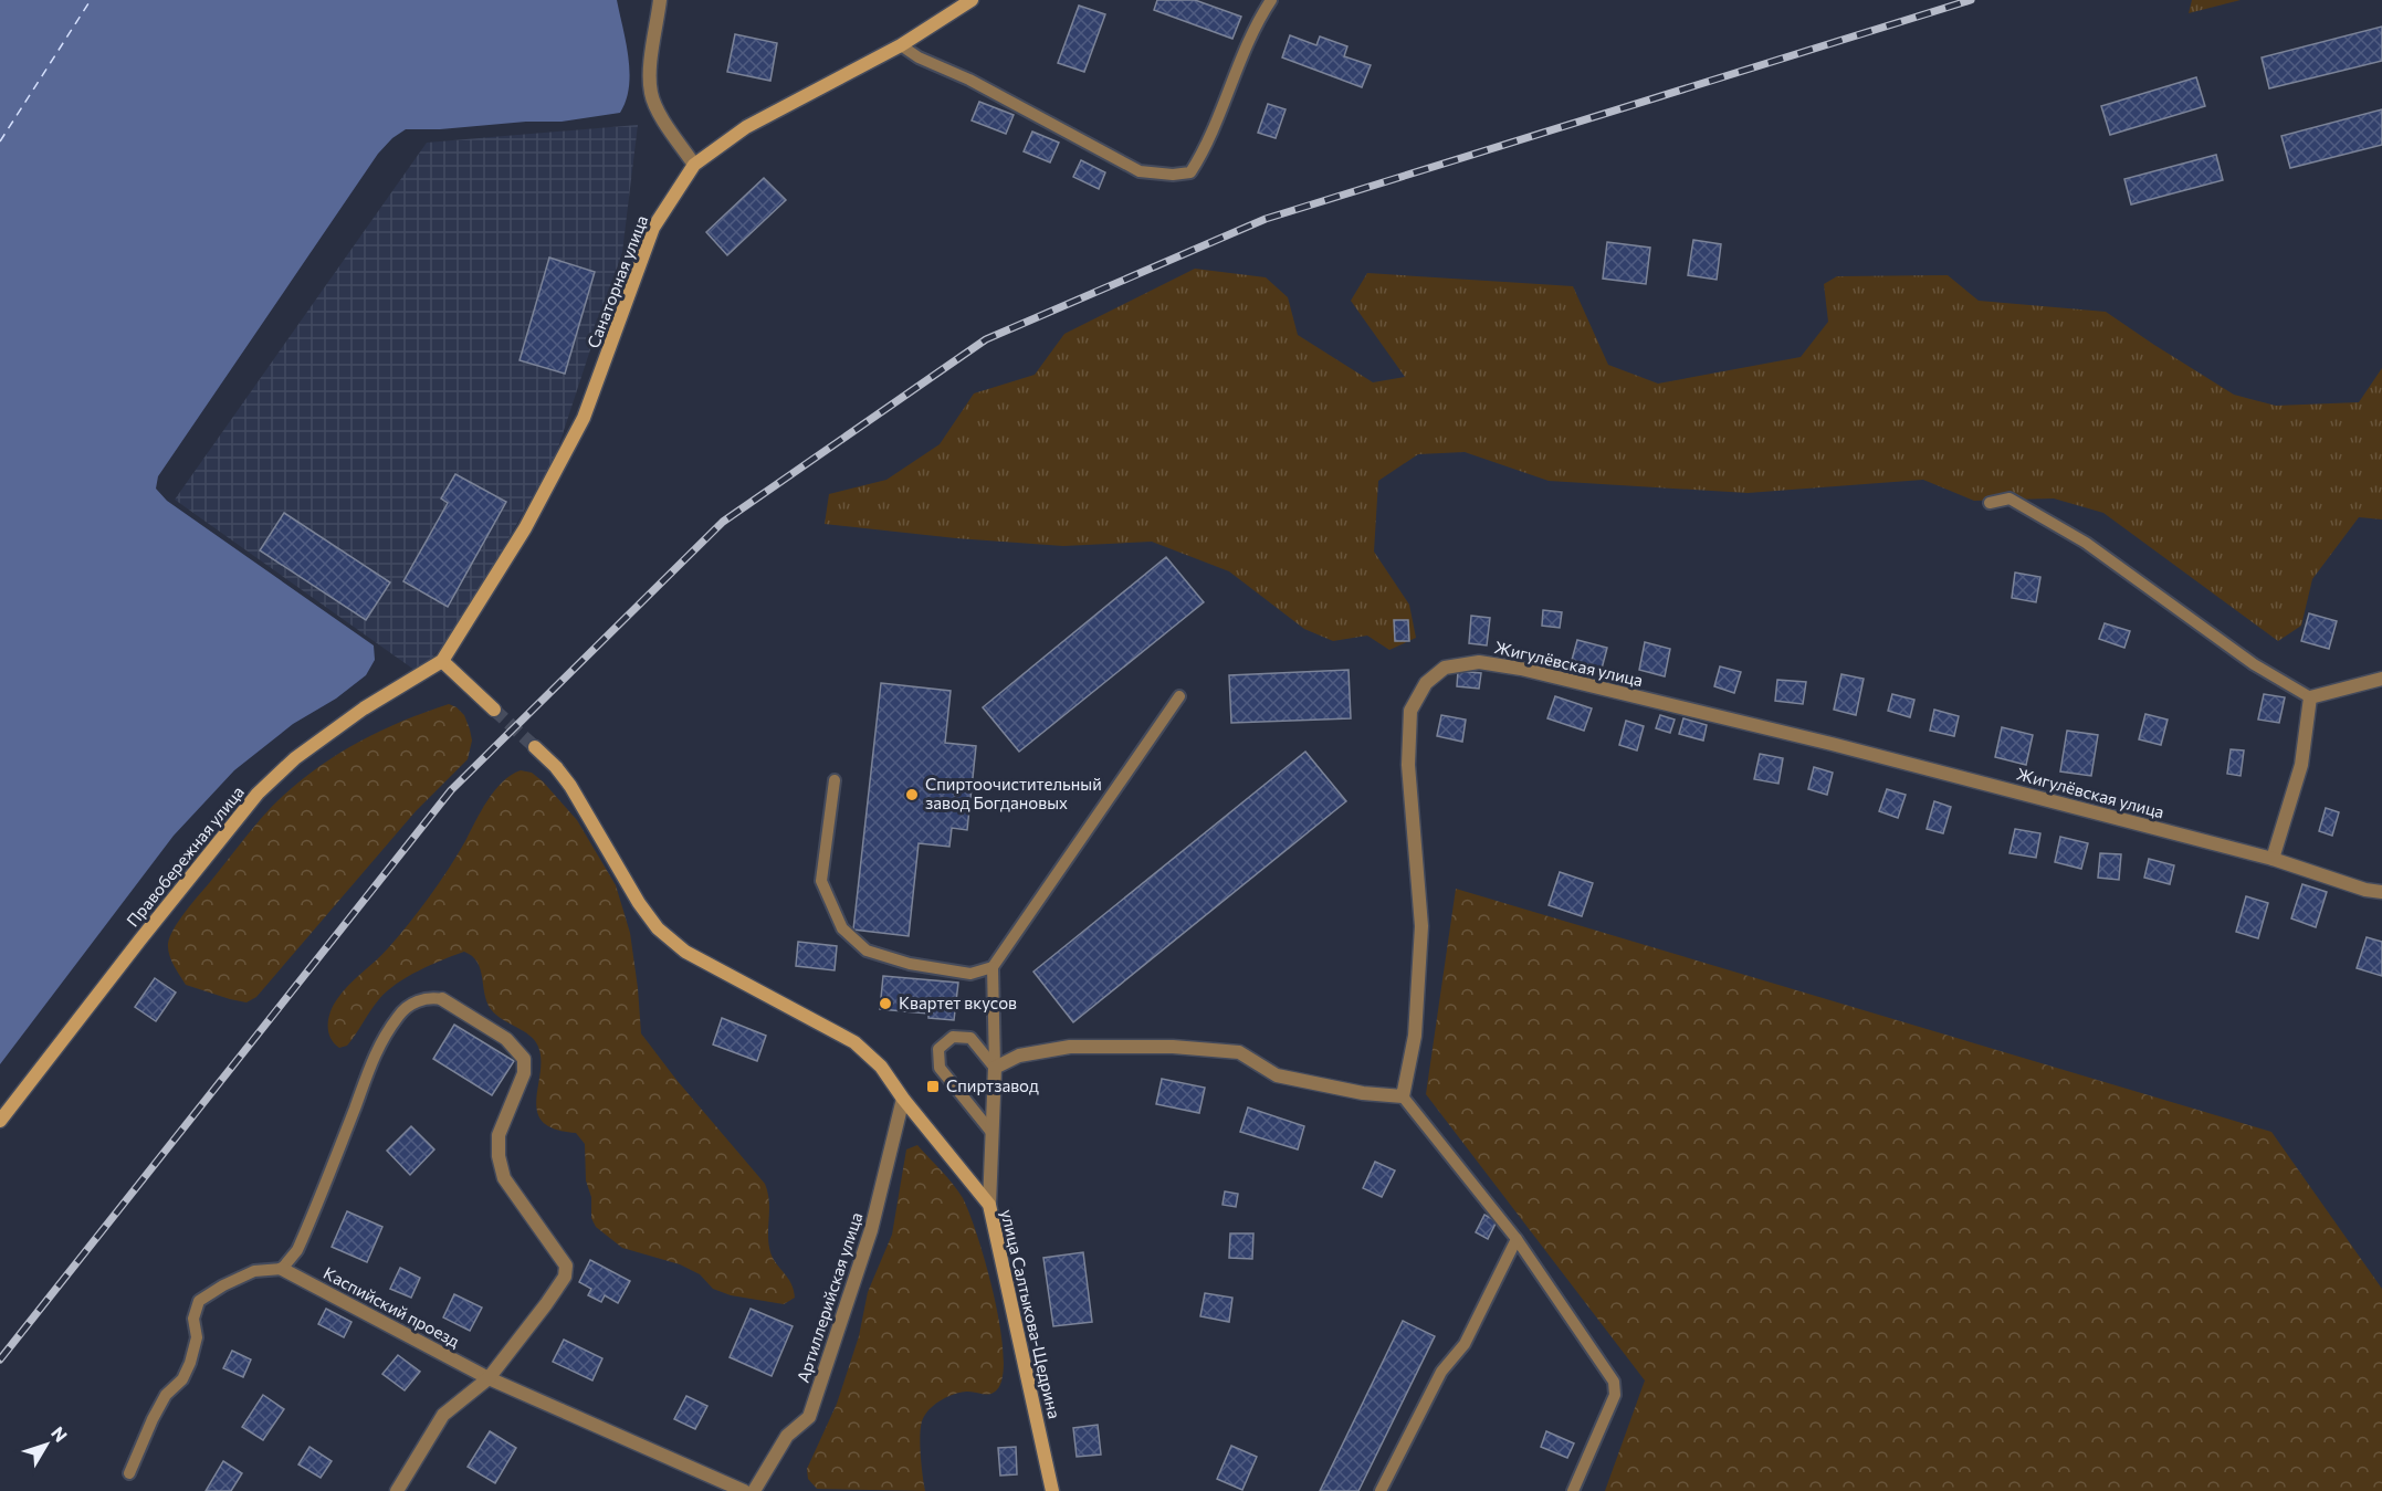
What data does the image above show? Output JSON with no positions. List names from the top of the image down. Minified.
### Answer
{"streets":{"main road":["Санаторная улица","Правобережная улица","улица Салтыкова-Щедрина"],"street":["Жигулёвская улица","Артиллерийская улица","Каспийский проезд"]},"crossings":[["Санаторная улица","Правобережная улица"],["Артиллерийская улица","улица Салтыкова-Щедрина"]],"places":{"other":["Спиртоочистительный завод Богдановых","Квартет вкусов"],"transit":["Спиртзавод"]},"north":"top right"}
